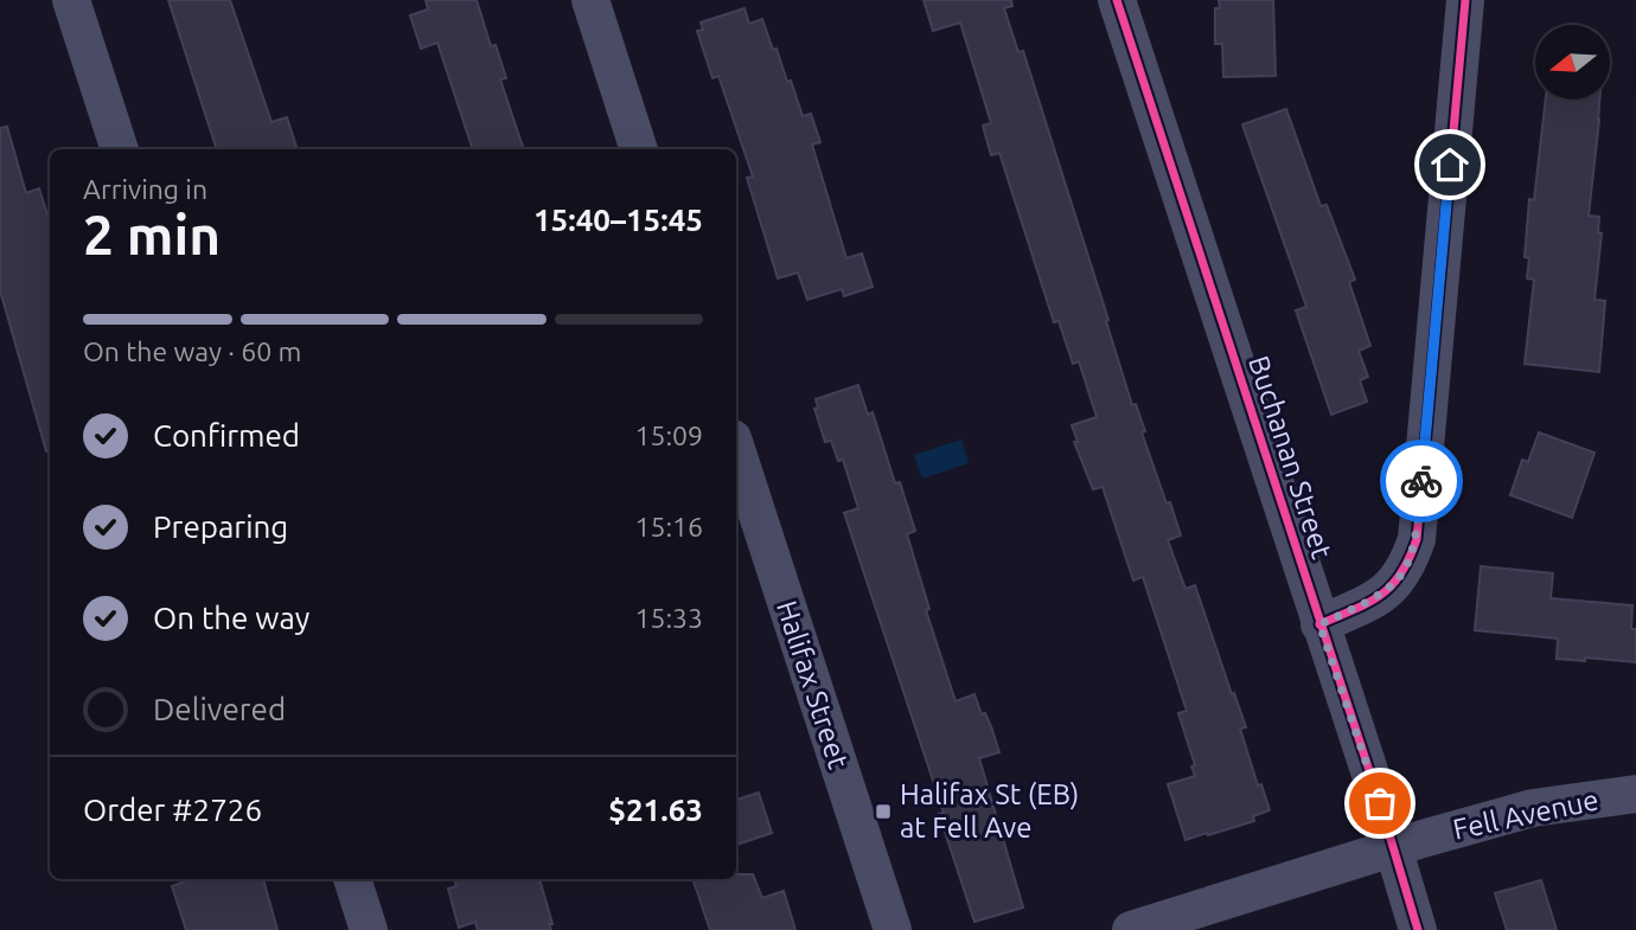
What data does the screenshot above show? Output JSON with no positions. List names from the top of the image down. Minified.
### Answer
{"streets":{"street":["Buchanan Street","Halifax Street","Fell Avenue"]},"crossings":[["Buchanan Street","Fell Avenue"]],"places":{"transit":["Halifax St (EB) at Fell Ave"]},"north":"left","page":{"heading":["2 min","Arriving in","15:40–15:45"],"panel":["Order #2726","$21.63"],"bar":"On the way · 60 m","list":[["Confirmed","15:09"],["Preparing","15:16"],["On the way","15:33"],"Delivered"]}}
